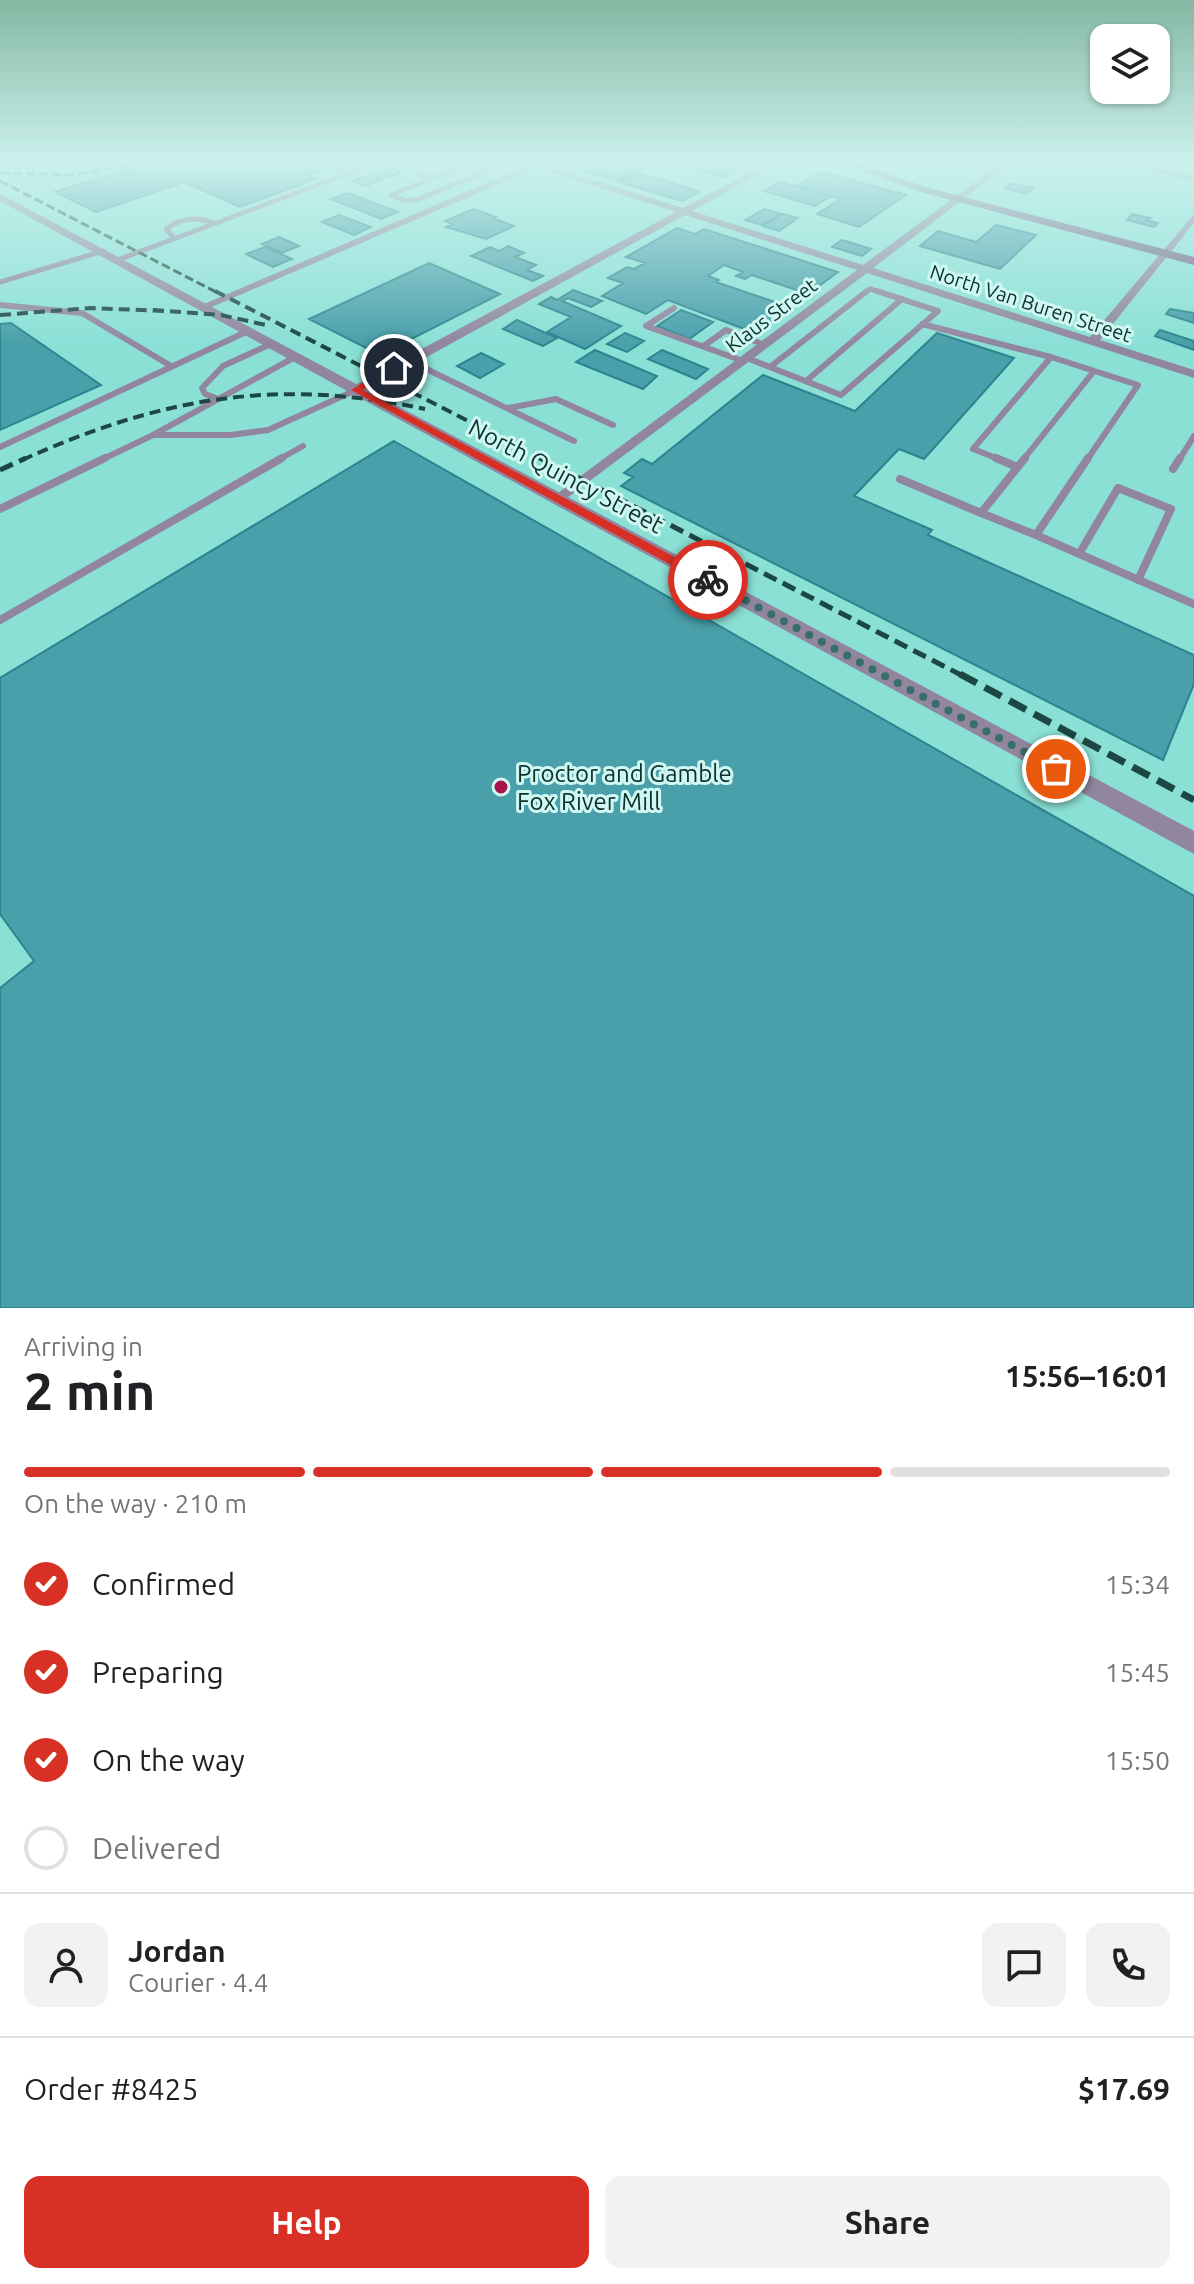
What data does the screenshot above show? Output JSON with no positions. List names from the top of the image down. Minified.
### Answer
{"streets":{"street":["North Van Buren Street","Klaus Street","North Quincy Street"]},"crossings":[["North Van Buren Street","Klaus Street"],["Klaus Street","North Quincy Street"]],"places":["Proctor and Gamble Fox River Mill"],"page":{"heading":["2 min","Arriving in","15:56–16:01"],"panel":["Jordan","Courier · 4.4","Order #8425","$17.69"],"bar":"On the way · 210 m","list":[["Confirmed","15:34"],["Preparing","15:45"],["On the way","15:50"],"Delivered"],"buttons":["Help","Share"]}}
